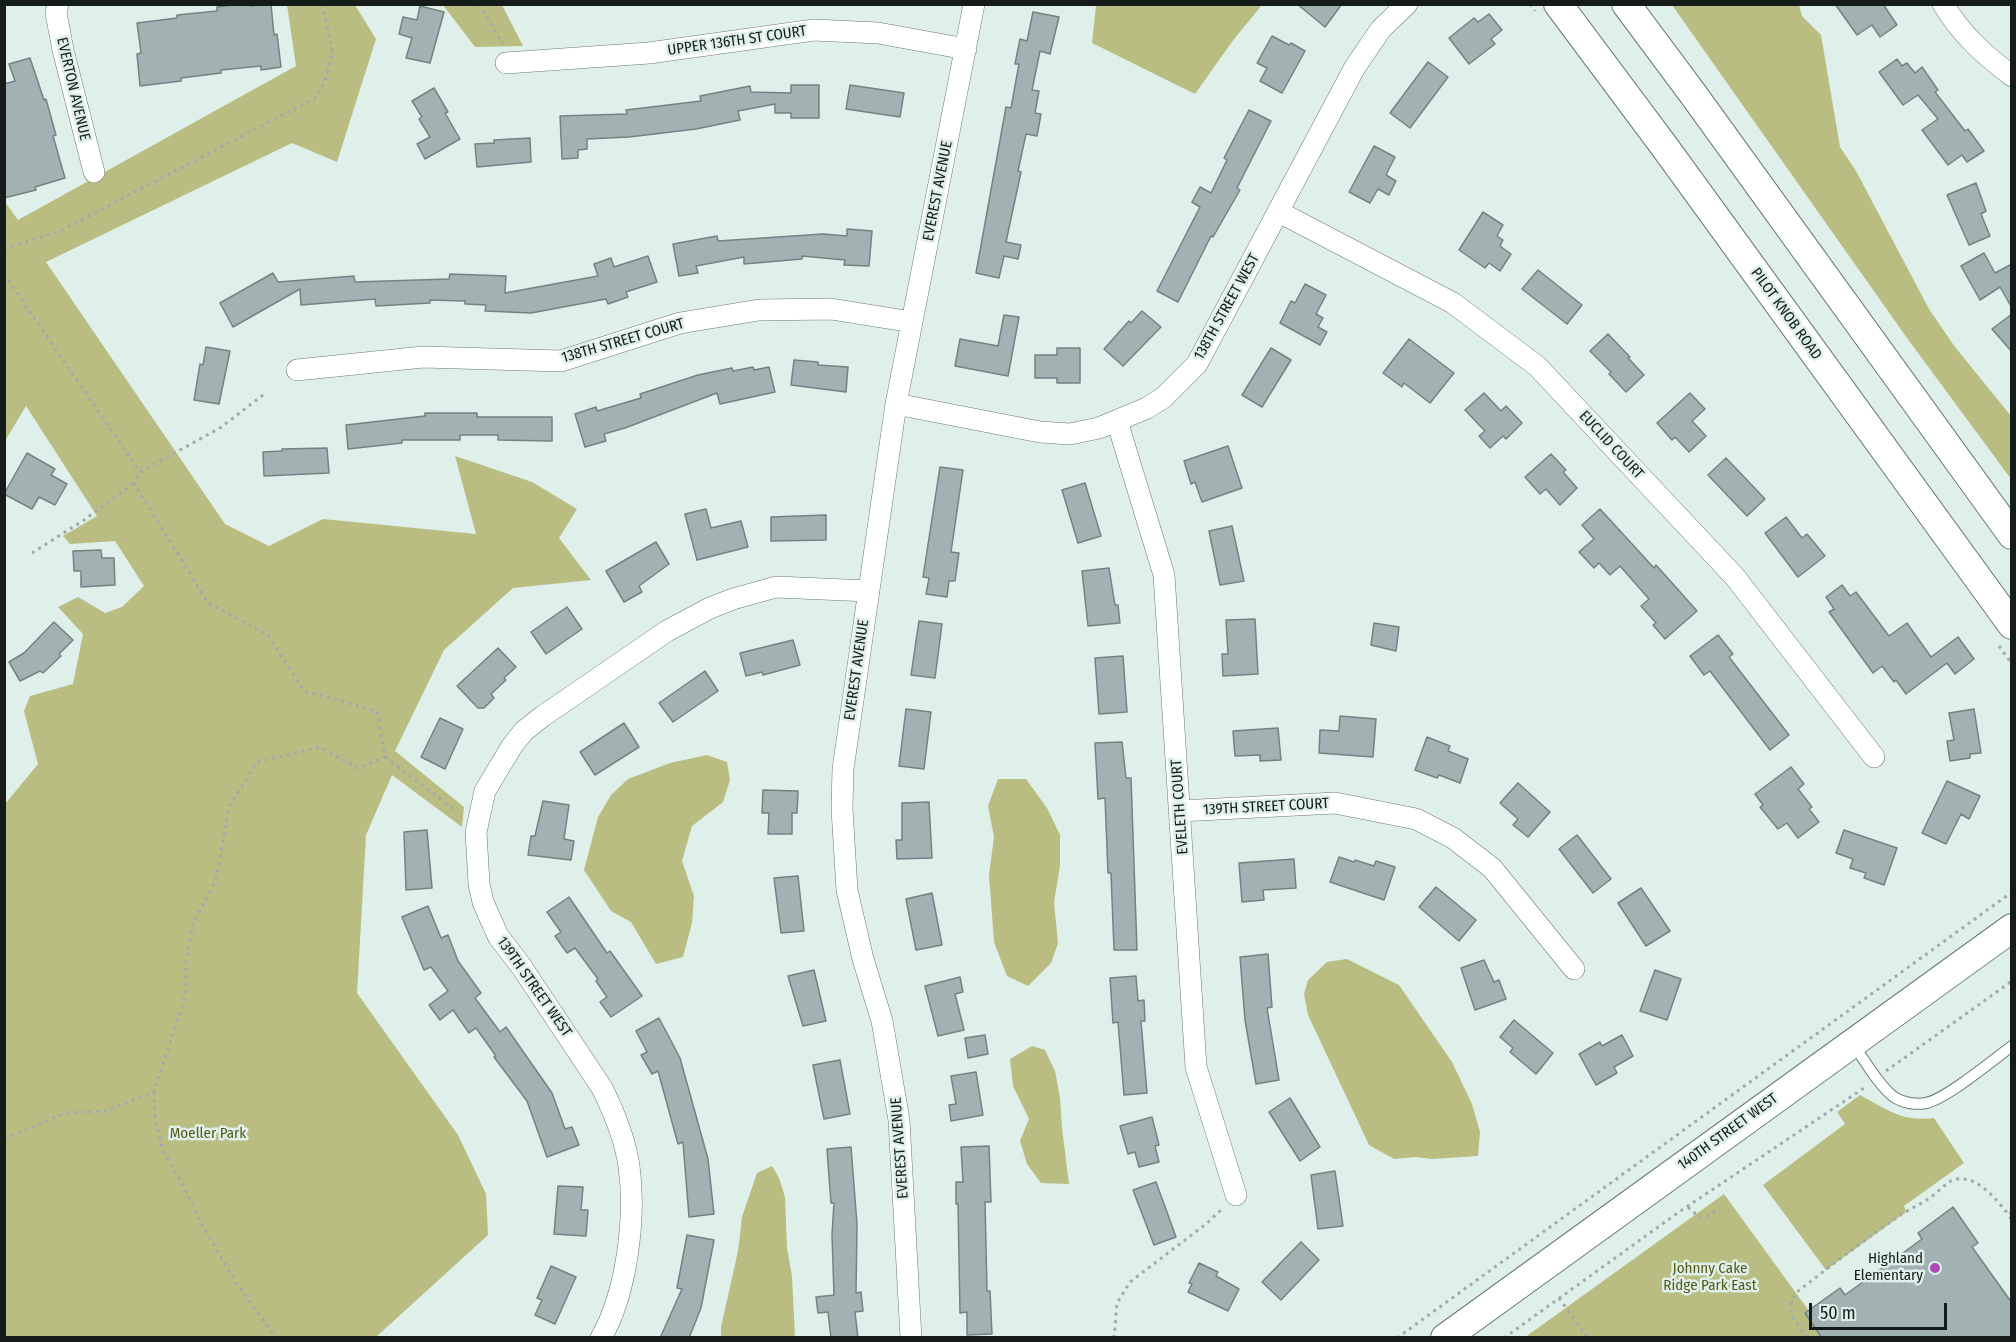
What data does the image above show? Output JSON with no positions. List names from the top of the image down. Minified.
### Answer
{"streets":{"main road":["PILOT KNOB ROAD","140TH STREET WEST"],"street":["UPPER 136TH ST COURT","EVERTON AVENUE","EVEREST AVENUE","138TH STREET WEST","138TH STREET COURT","EUCLID COURT","EVELETH COURT","139TH STREET COURT","139TH STREET WEST"]},"crossings":[["UPPER 136TH ST COURT","EVEREST AVENUE"],["EVEREST AVENUE","138TH STREET WEST"],["EVEREST AVENUE","138TH STREET COURT"],["EVEREST AVENUE","139TH STREET WEST"],["138TH STREET WEST","EUCLID COURT"],["138TH STREET WEST","EVELETH COURT"],["EVELETH COURT","139TH STREET COURT"]],"parks":["Moeller Park","Johnny Cake Ridge Park East"],"places":["Highland Elementary"],"scale_bar":"50 m"}
